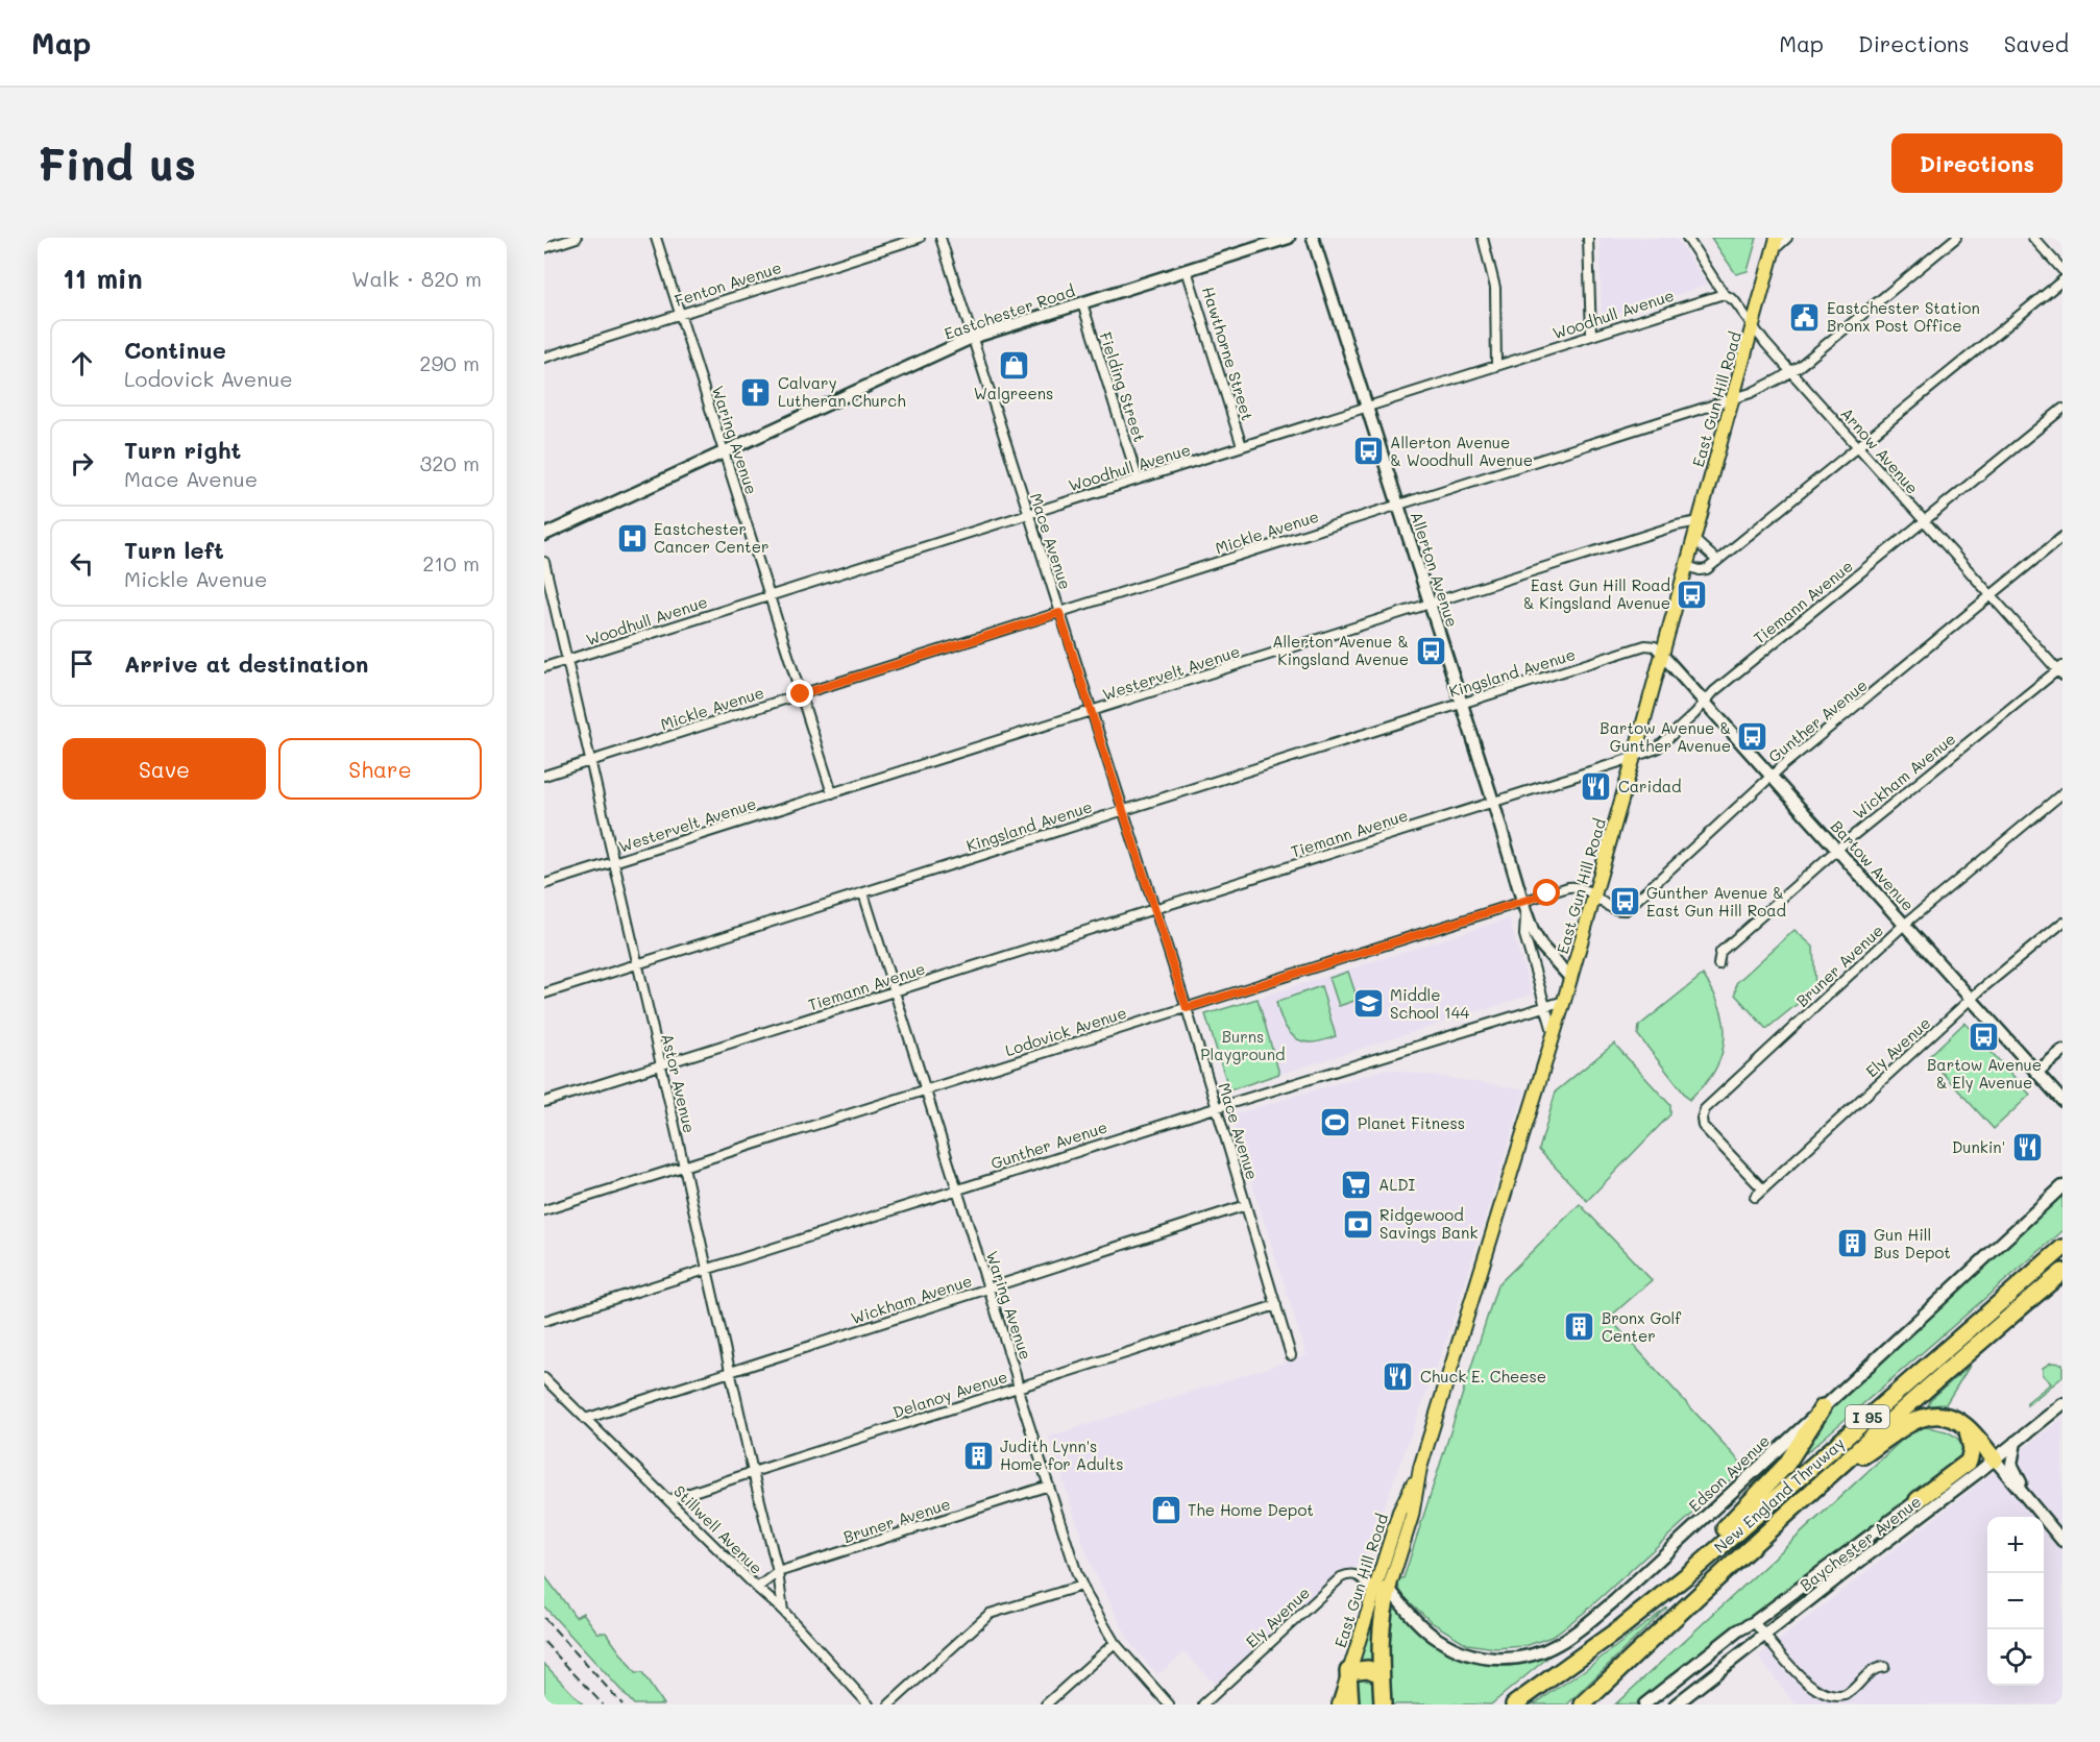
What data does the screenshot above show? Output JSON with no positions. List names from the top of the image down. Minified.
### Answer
{"streets":{"highway":["I 95","New England Thruway"],"main road":["Eastchester Road","East Gun Hill Road","Allerton Avenue","Bartow Avenue","Edson Avenue","Baychester Avenue"],"street":["Fenton Avenue","Woodhull Avenue","Hawthorne Street","Fielding Street","Waring Avenue","Arnow Avenue","Mickle Avenue","Mace Avenue","Tiemann Avenue","Westervelt Avenue","Kingsland Avenue","Gunther Avenue","Wickham Avenue","Bruner Avenue","Lodovick Avenue","Ely Avenue","Astor Avenue","Delanoy Avenue","Stillwell Avenue"]},"crossings":[["Fenton Avenue","Waring Avenue"],["Eastchester Road","Hawthorne Street"],["Eastchester Road","Fielding Street"],["Eastchester Road","Waring Avenue"],["Eastchester Road","Mace Avenue"],["Woodhull Avenue","Hawthorne Street"],["Woodhull Avenue","Fielding Street"],["Woodhull Avenue","Waring Avenue"],["Woodhull Avenue","Arnow Avenue"],["Woodhull Avenue","Mace Avenue"],["Woodhull Avenue","Allerton Avenue"],["Woodhull Avenue","Astor Avenue"],["East Gun Hill Road","Arnow Avenue"],["East Gun Hill Road","Mickle Avenue"],["East Gun Hill Road","Allerton Avenue"],["East Gun Hill Road","Tiemann Avenue"],["East Gun Hill Road","Westervelt Avenue"],["East Gun Hill Road","Kingsland Avenue"],["East Gun Hill Road","Gunther Avenue"],["East Gun Hill Road","Bartow Avenue"],["East Gun Hill Road","Lodovick Avenue"],["East Gun Hill Road","Ely Avenue"],["East Gun Hill Road","Edson Avenue"],["Waring Avenue","Mickle Avenue"],["Waring Avenue","Tiemann Avenue"],["Waring Avenue","Westervelt Avenue"],["Waring Avenue","Kingsland Avenue"],["Waring Avenue","Gunther Avenue"],["Waring Avenue","Wickham Avenue"],["Waring Avenue","Bruner Avenue"],["Waring Avenue","Lodovick Avenue"],["Waring Avenue","Delanoy Avenue"],["Arnow Avenue","Mickle Avenue"],["Arnow Avenue","Tiemann Avenue"],["Arnow Avenue","Gunther Avenue"],["Arnow Avenue","Wickham Avenue"],["Mickle Avenue","Mace Avenue"],["Mickle Avenue","Allerton Avenue"],["Mickle Avenue","Astor Avenue"],["Mace Avenue","Tiemann Avenue"],["Mace Avenue","Westervelt Avenue"],["Mace Avenue","Kingsland Avenue"],["Mace Avenue","Gunther Avenue"],["Mace Avenue","Wickham Avenue"],["Mace Avenue","Lodovick Avenue"],["Mace Avenue","Delanoy Avenue"],["Allerton Avenue","Tiemann Avenue"],["Allerton Avenue","Westervelt Avenue"],["Allerton Avenue","Kingsland Avenue"],["Allerton Avenue","Gunther Avenue"],["Allerton Avenue","Lodovick Avenue"],["Tiemann Avenue","Bartow Avenue"],["Tiemann Avenue","Astor Avenue"],["Westervelt Avenue","Astor Avenue"],["Kingsland Avenue","Bartow Avenue"],["Kingsland Avenue","Astor Avenue"],["Gunther Avenue","Bartow Avenue"],["Gunther Avenue","Lodovick Avenue"],["Gunther Avenue","Astor Avenue"],["Wickham Avenue","Bartow Avenue"],["Wickham Avenue","Astor Avenue"],["Wickham Avenue","Stillwell Avenue"],["Bartow Avenue","Bruner Avenue"],["Bartow Avenue","Ely Avenue"],["Bruner Avenue","Ely Avenue"],["Bruner Avenue","Astor Avenue"],["Bruner Avenue","Stillwell Avenue"],["Lodovick Avenue","Astor Avenue"],["Ely Avenue","Edson Avenue"],["Astor Avenue","Delanoy Avenue"],["Astor Avenue","Stillwell Avenue"],["Delanoy Avenue","Stillwell Avenue"]],"parks":["Burns Playground"],"places":{"public building":["Eastchester Station Bronx Post Office"],"shop":["Walgreens","The Home Depot"],"church":["Calvary Lutheran Church"],"bus stop":["Allerton Avenue & Woodhull Avenue","East Gun Hill Road & Kingsland Avenue","Allerton Avenue & Kingsland Avenue","Bartow Avenue & Gunther Avenue","Gunther Avenue & East Gun Hill Road","Bartow Avenue & Ely Avenue"],"hospital":["Eastchester Cancer Center"],"restaurant":["Caridad","Dunkin'","Chuck E. Cheese"],"school or university":["Middle School 144"],"sports":["Planet Fitness"],"supermarket":["ALDI"],"bank":["Ridgewood Savings Bank"],"building":["Gun Hill Bus Depot","Bronx Golf Center","Judith Lynn's Home for Adults"]},"page":{"header":"Map","nav":["Map","Directions","Saved"],"buttons":["Directions",["Save","Share"]],"title":"Find us","heading":["11 min","Walk · 820 m"],"list":[["Continue","Lodovick Avenue","290 m"],["Turn right","Mace Avenue","320 m"],["Turn left","Mickle Avenue","210 m"],"Arrive at destination"],"map_buttons":["+","−"]}}
